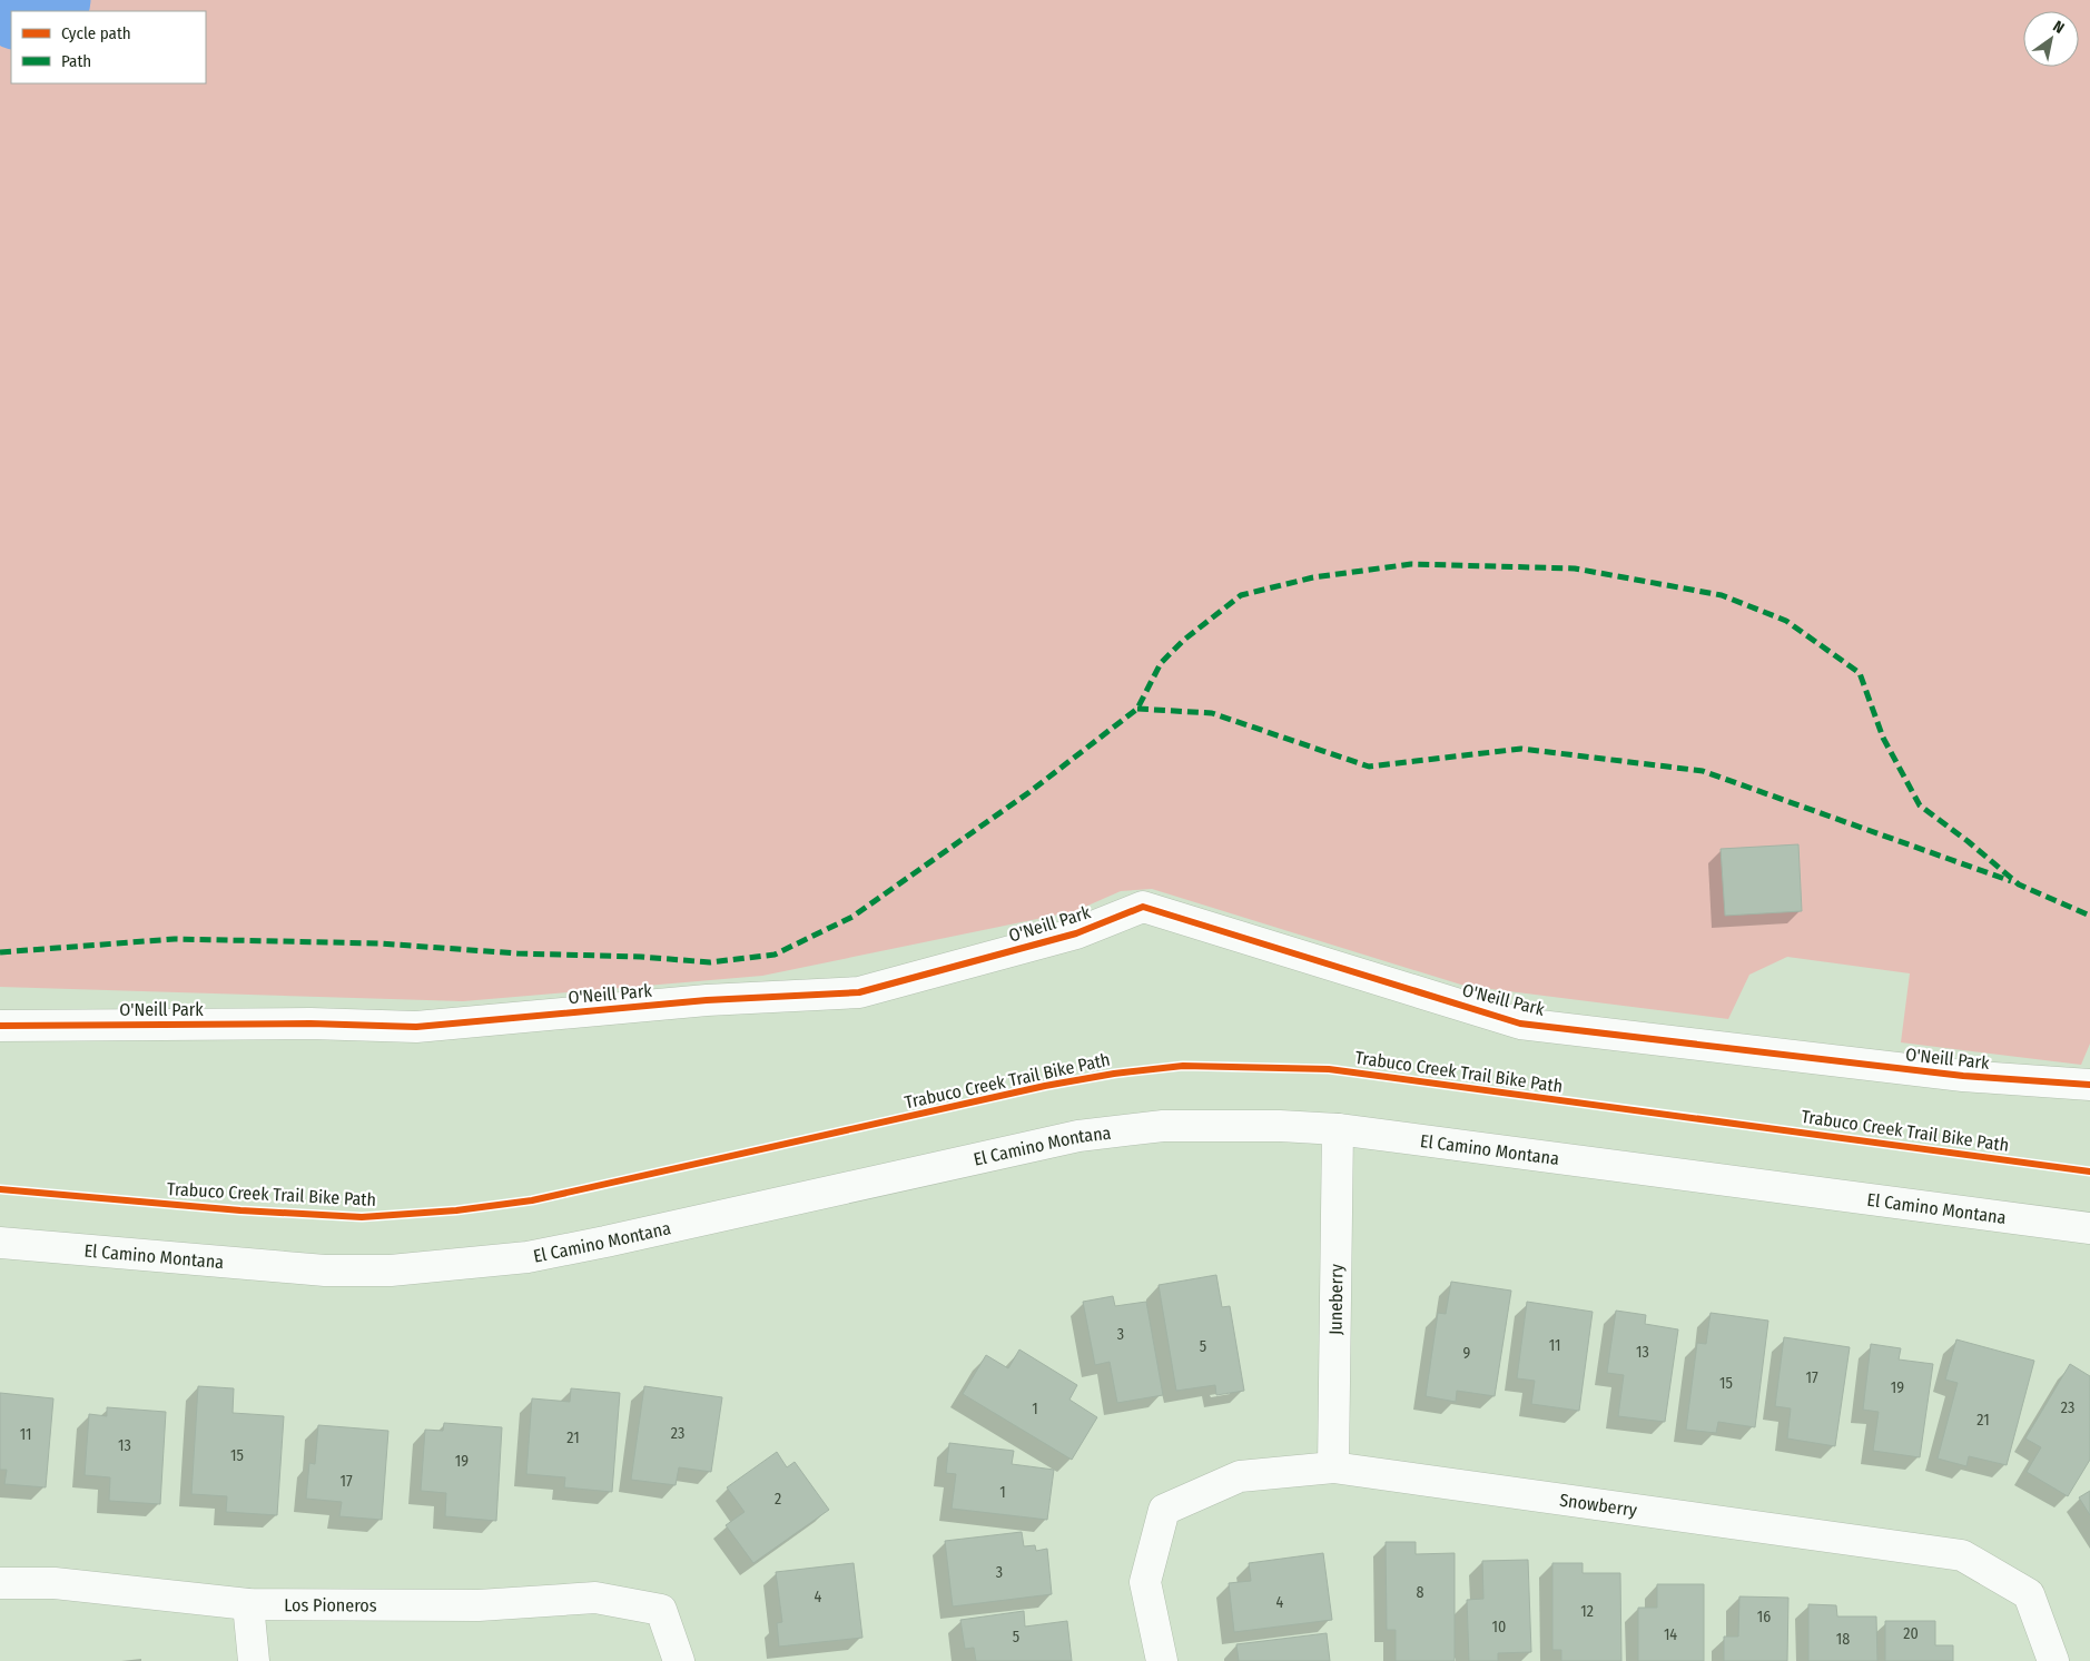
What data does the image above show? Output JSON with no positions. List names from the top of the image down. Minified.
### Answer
{"streets":{"street":["O'Neill Park","El Camino Montana","Juneberry","Snowberry","Los Pioneros"],"cycle path":["Trabuco Creek Trail Bike Path"]},"crossings":[["El Camino Montana","Juneberry"],["Juneberry","Snowberry"]],"house_numbers":["3","11","5","13","9","17","15","19","23","1","21","23","11","21","13","15","19","17","1","2","3","8","4","4","12","16","10","20","14","5","18"],"legend":["Cycle path","Path"],"north":"top right"}
